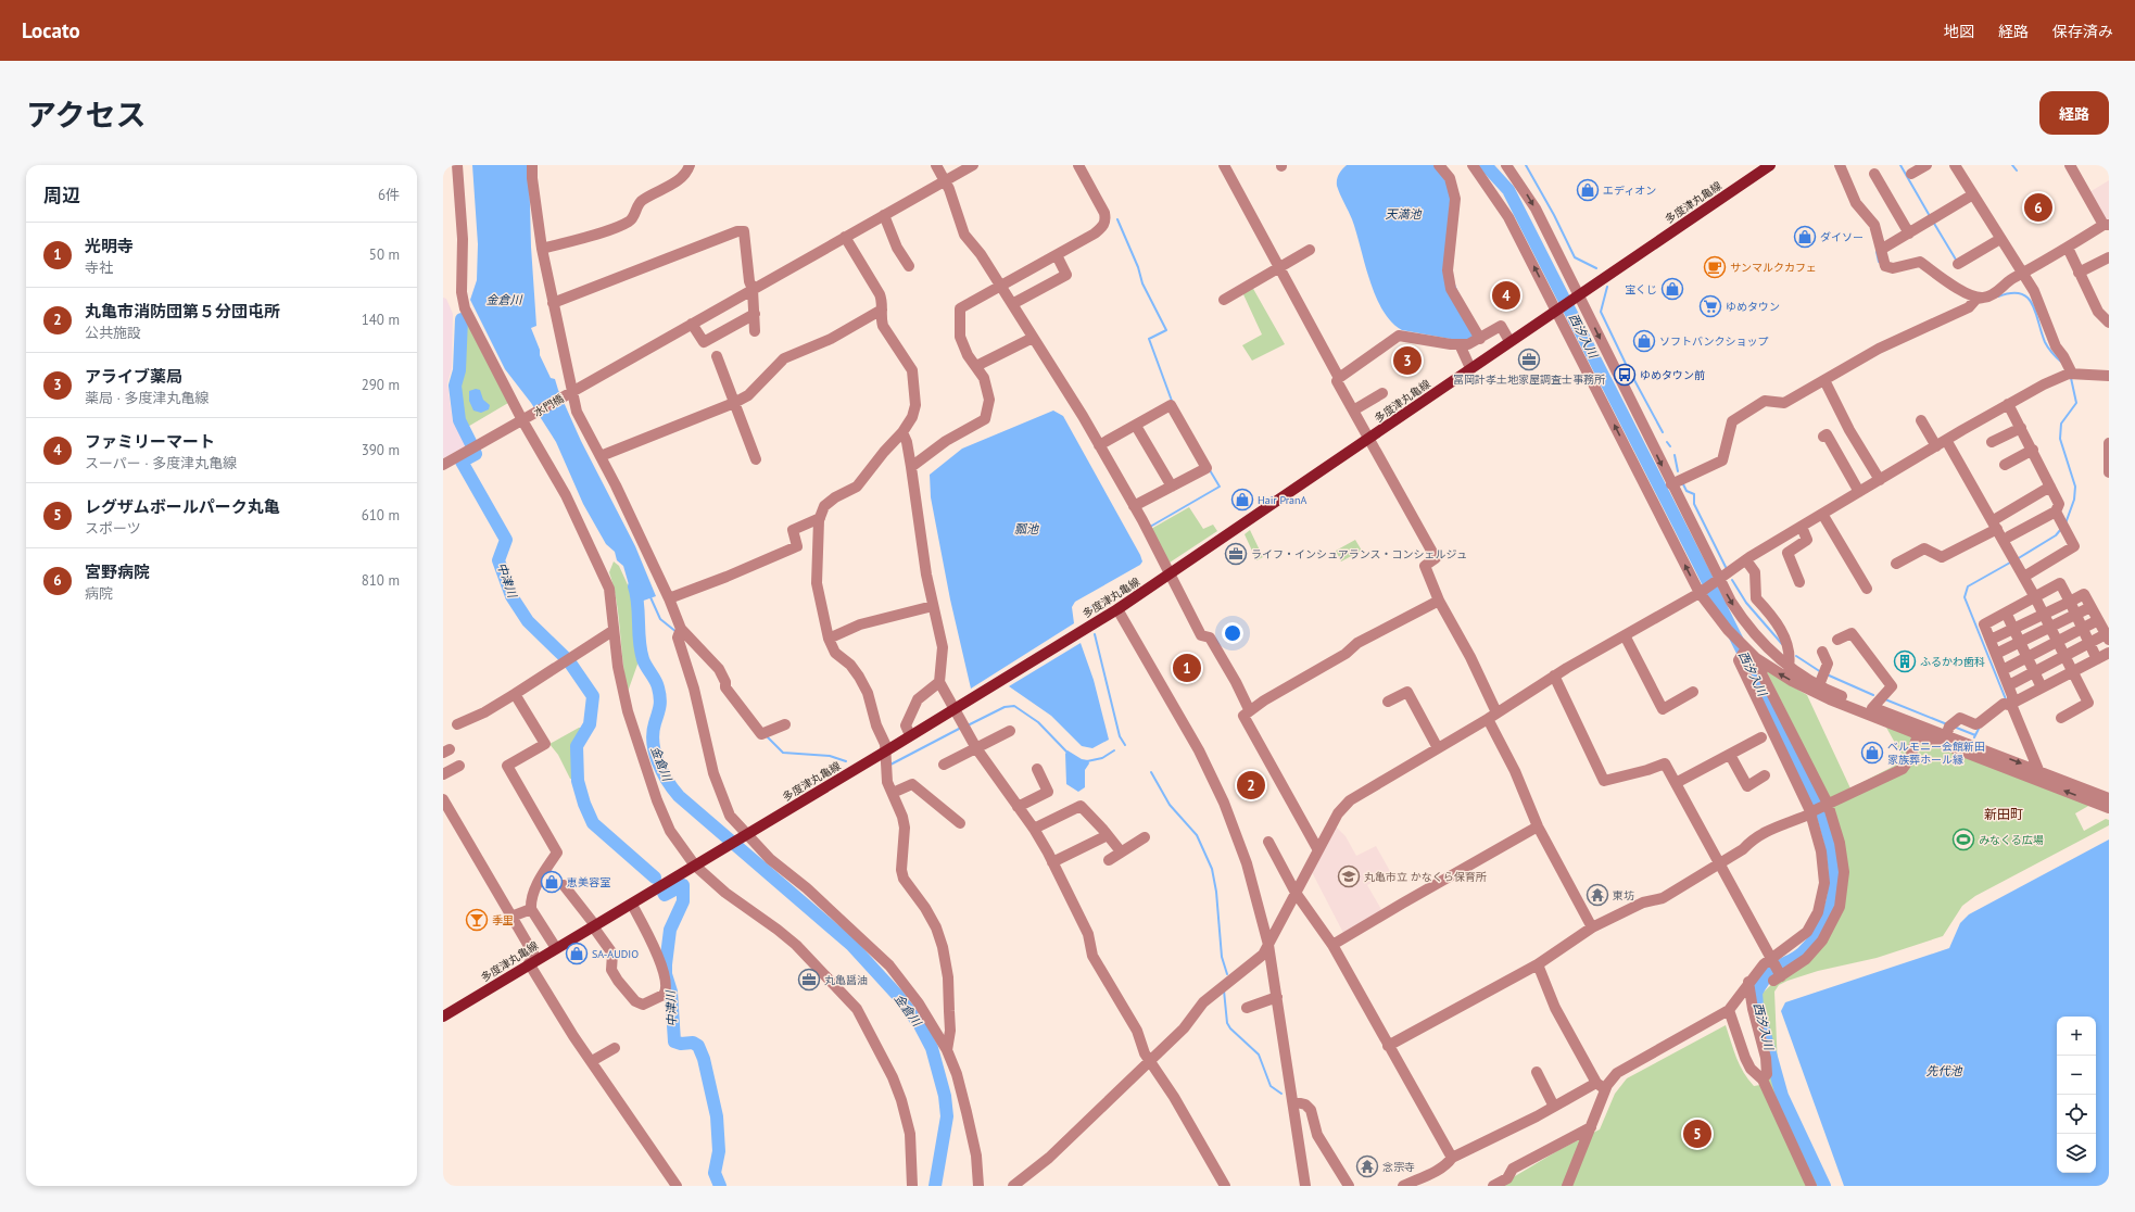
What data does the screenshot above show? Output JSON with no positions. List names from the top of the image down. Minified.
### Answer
{"streets":{"main road":["多度津丸亀線"],"street":["水門橋"]},"districts":["新田町"],"water":["天満池","金倉川","西汐入川","瓢池","中津川","先代池"],"places":{"shop":["エディオン","ダイソー","宝くじ","ソフトバンクショップ","Hair PranA","ベルモニー会館新田 家族葬ホール縁","恵美容室","SA-AUDIO"],"cafe":["サンマルクカフェ"],"supermarket":["ゆめタウン"],"office":["冨岡計孝土地家屋調査士事務所","ライフ・インシュアランス・コンシェルジュ","丸亀醤油"],"bus stop":["ゆめタウン前"],"building":["ふるかわ歯科"],"sports":["みなくる広場"],"school or university":["丸亀市立 かなくら保育所"],"temple":["東坊","念宗寺"],"bar":["季里"]},"page":{"header":"Locato","nav":["地図","経路","保存済み"],"title":"アクセス","buttons":"経路","heading":["周辺","6件"],"pins":["6","4","3","1","2","5"],"list":[{"mark":"1","name":"光明寺","note":"寺社","value":"50 m"},{"mark":"2","name":"丸亀市消防団第５分団屯所","note":"公共施設","value":"140 m"},{"mark":"3","name":"アライブ薬局","note":"薬局 · 多度津丸亀線","value":"290 m"},{"mark":"4","name":"ファミリーマート","note":"スーパー · 多度津丸亀線","value":"390 m"},{"mark":"5","name":"レグザムボールパーク丸亀","note":"スポーツ","value":"610 m"},{"mark":"6","name":"宮野病院","note":"病院","value":"810 m"}],"map_buttons":["+","−"]}}
